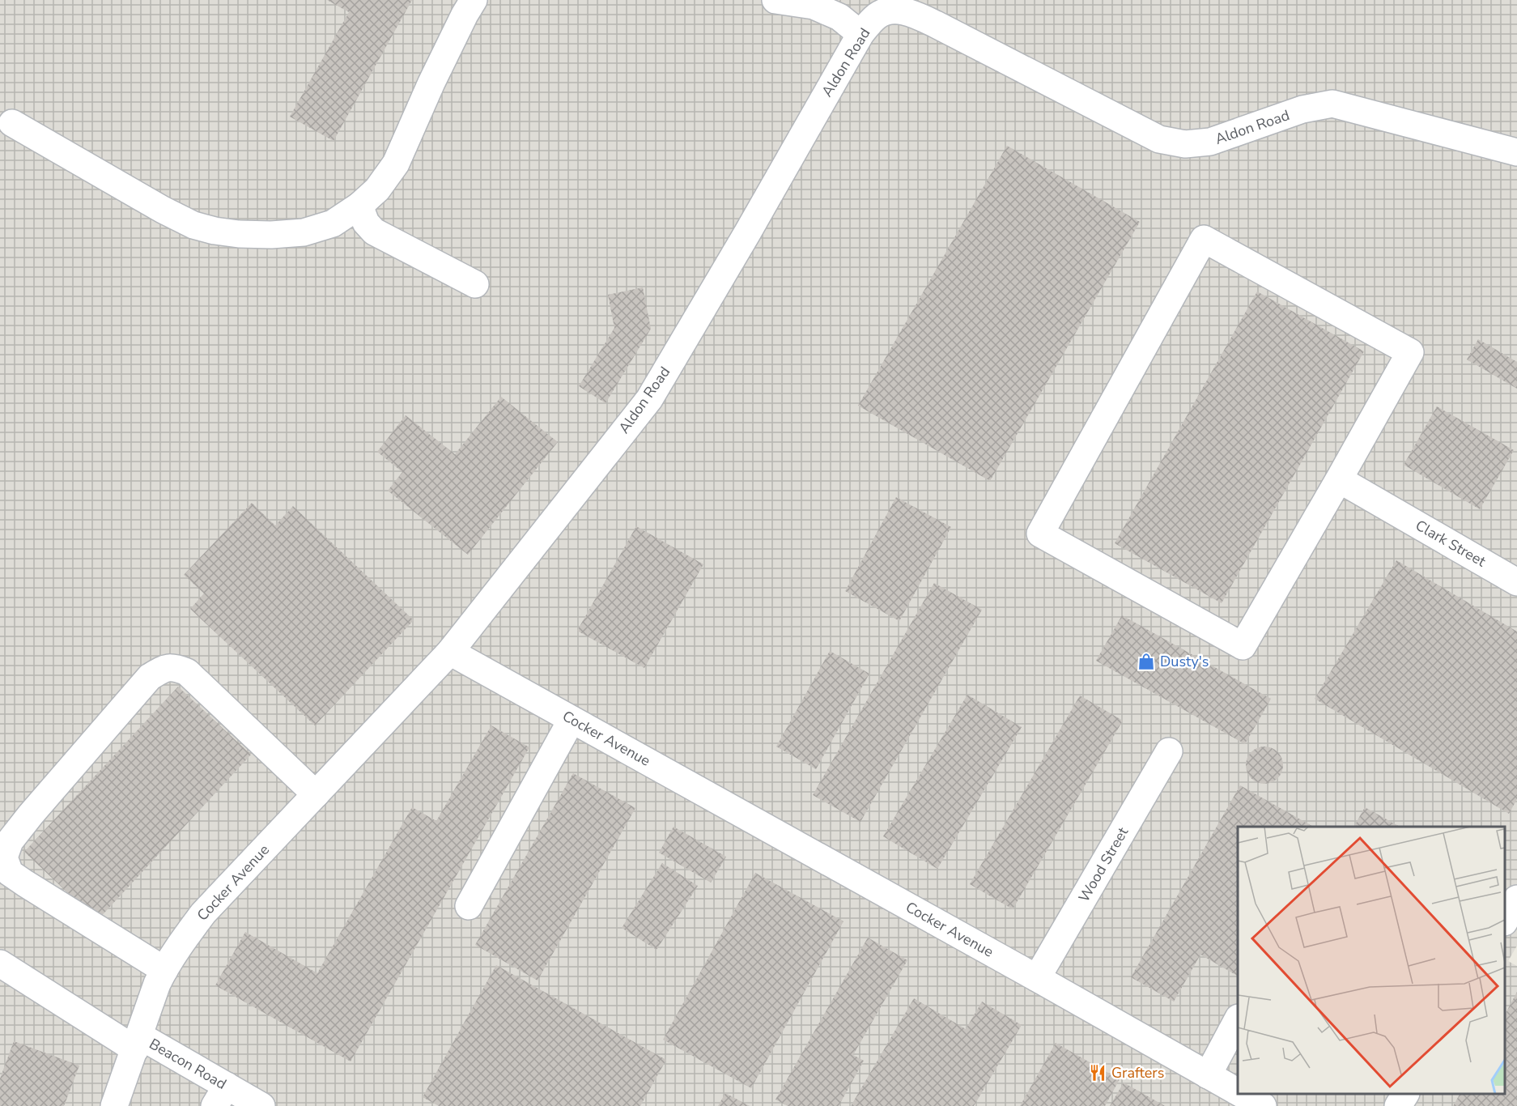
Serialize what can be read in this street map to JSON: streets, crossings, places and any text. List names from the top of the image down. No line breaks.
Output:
{"streets":{"street":["Aldon Road","Clark Street","Cocker Avenue","Wood Street","Beacon Road"]},"crossings":[["Aldon Road","Cocker Avenue"],["Cocker Avenue","Wood Street"],["Cocker Avenue","Beacon Road"]],"places":{"shop":["Dusty's"],"restaurant":["Grafters"]}}
